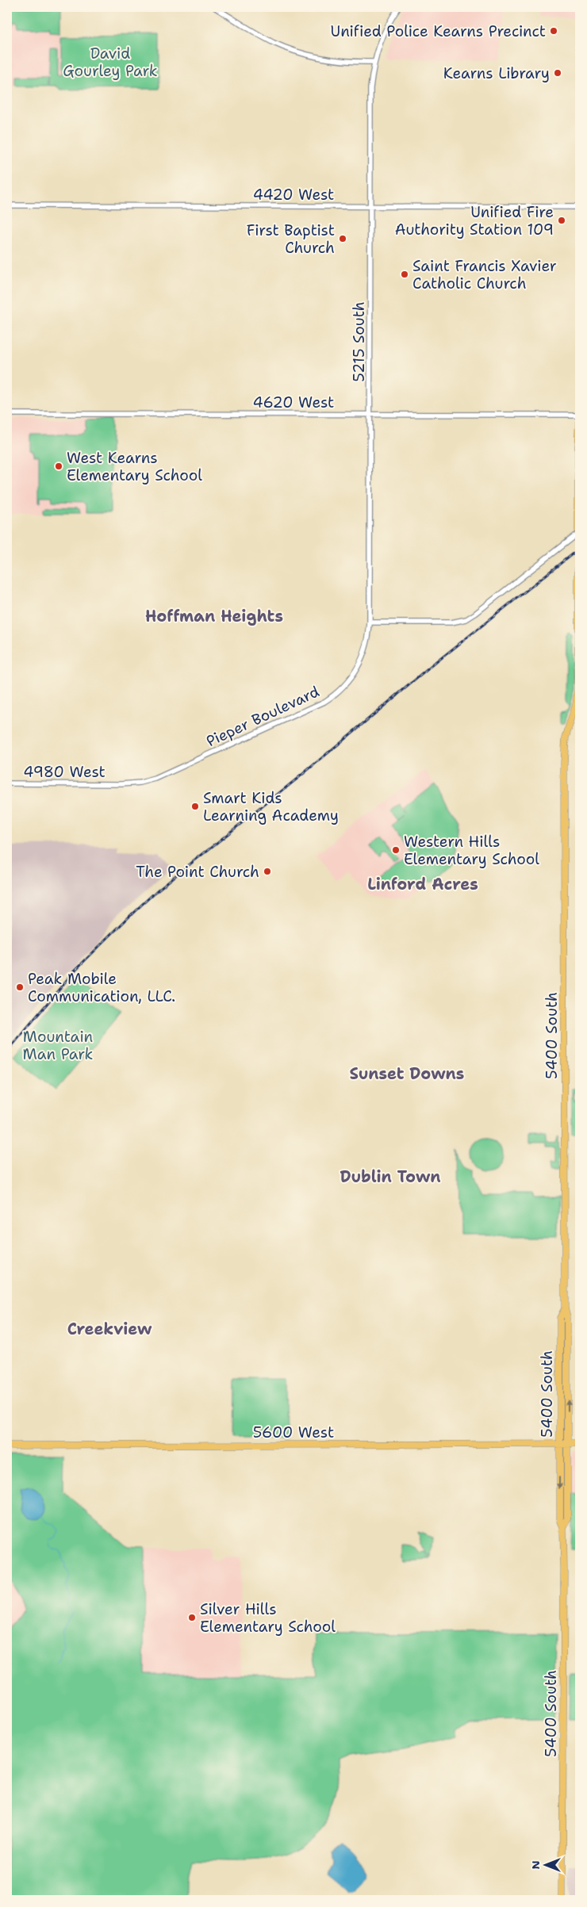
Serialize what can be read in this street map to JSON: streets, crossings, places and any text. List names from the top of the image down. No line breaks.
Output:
{"streets":{"main road":["5400 South","5600 West"],"street":["4420 West","5215 South","4620 West","Pieper Boulevard","4980 West"]},"crossings":[["4420 West","5215 South"],["5215 South","4620 West"],["5215 South","Pieper Boulevard"],["Pieper Boulevard","4980 West"],["5400 South","5600 West"]],"districts":["Hoffman Heights","Linford Acres","Sunset Downs","Dublin Town","Creekview"],"parks":["David Gourley Park","Mountain Man Park"],"places":["Unified Police Kearns Precinct","Kearns Library","Unified Fire Authority Station 109","First Baptist Church","Saint Francis Xavier Catholic Church","West Kearns Elementary School","Smart Kids Learning Academy","Western Hills Elementary School","The Point Church","Peak Mobile Communication, LLC.","Silver Hills Elementary School"],"north":"left"}
